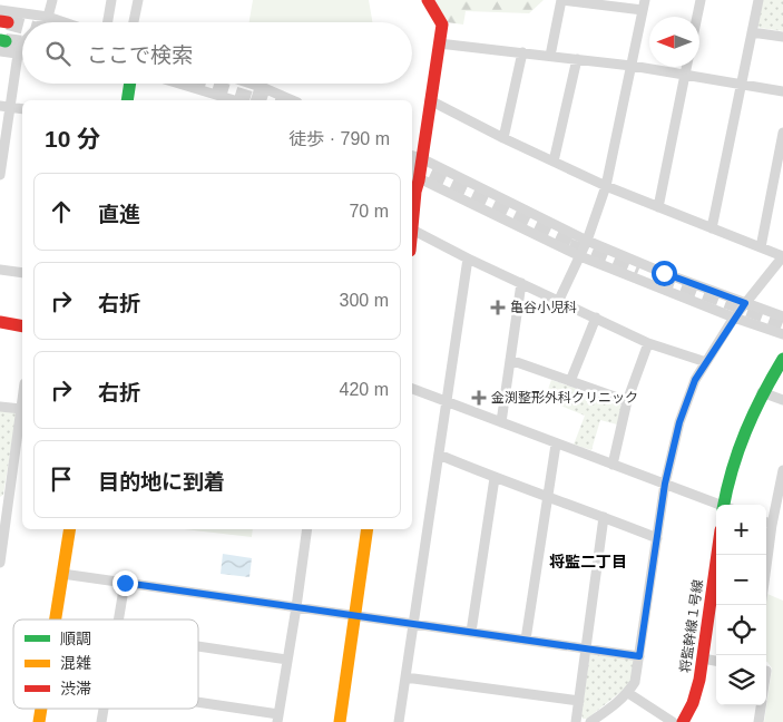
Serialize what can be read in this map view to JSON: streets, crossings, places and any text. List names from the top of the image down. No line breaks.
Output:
{"streets":{"street":["将監幹線１号線"]},"districts":["将監二丁目"],"places":{"health":["亀谷小児科","金渕整形外科クリニック"]},"legend":["順調","混雑","渋滞"],"north":"left","page":{"search":"ここで検索","heading":["10 分","徒歩 · 790 m"],"list":[["直進","70 m"],["右折","300 m"],["右折","420 m"],"目的地に到着"],"map_buttons":["+","−"]}}
